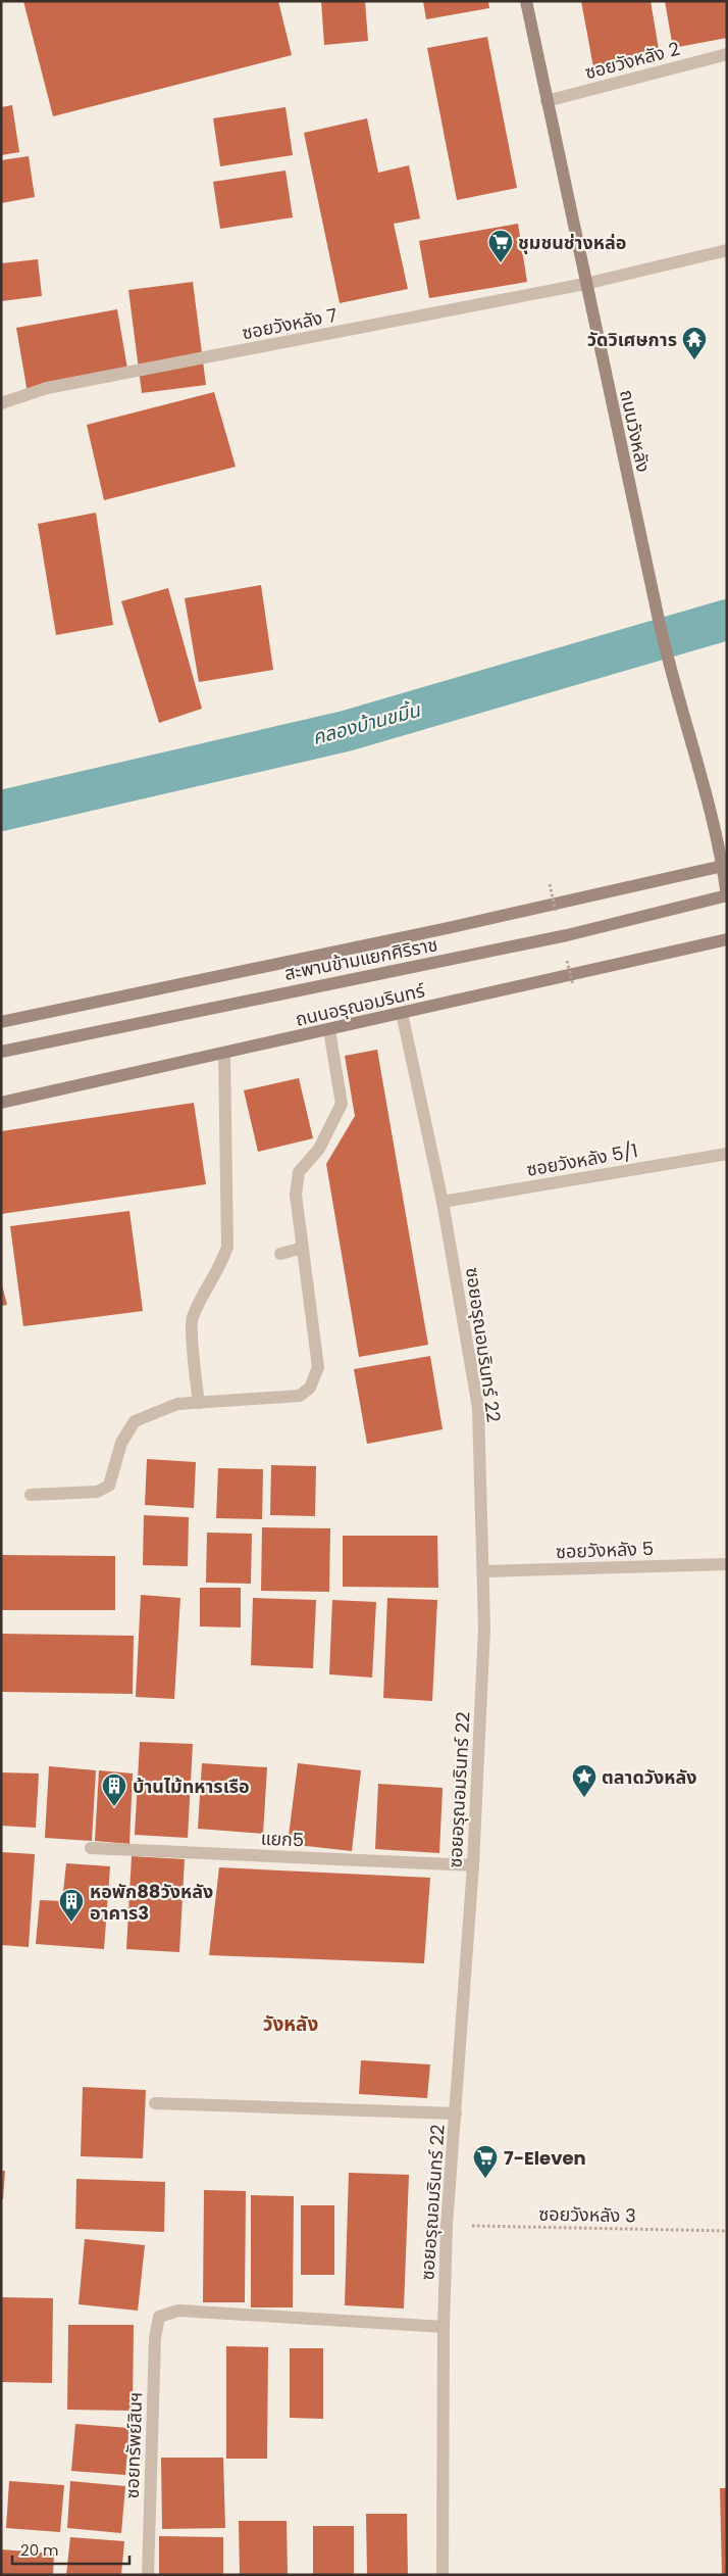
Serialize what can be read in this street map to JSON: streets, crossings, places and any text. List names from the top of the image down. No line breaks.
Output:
{"streets":{"main road":["ถนนวังหลัง","สะพานข้ามแยกศิริราช","ถนนอรุณอมรินทร์"],"street":["ซอยวังหลัง 2","ซอยวังหลัง 7","ซอยวังหลัง 5/1","ซอยอรุณอมรินทร์ 22","ซอยวังหลัง 5","แยก5","ซอยทรัพย์สินฯ"],"path":["ซอยวังหลัง 3"]},"crossings":[["ซอยวังหลัง 2","ถนนวังหลัง"],["ซอยวังหลัง 7","ถนนวังหลัง"],["ถนนวังหลัง","สะพานข้ามแยกศิริราช"],["ถนนอรุณอมรินทร์","ซอยอรุณอมรินทร์ 22"],["ซอยวังหลัง 5/1","ซอยอรุณอมรินทร์ 22"],["ซอยอรุณอมรินทร์ 22","ซอยวังหลัง 5"],["ซอยอรุณอมรินทร์ 22","แยก5"],["ซอยอรุณอมรินทร์ 22","ซอยวังหลัง 3"],["ซอยอรุณอมรินทร์ 22","ซอยทรัพย์สินฯ"]],"districts":["วังหลัง"],"water":["คลองบ้านขมิ้น"],"places":{"supermarket":["ชุมชนช่างหล่อ","7-Eleven"],"temple":["วัดวิเศษการ"],"place":["ตลาดวังหลัง"],"building":["บ้านไม้ทหารเรือ","หอพัก88วังหลัง อาคาร3"]},"scale_bar":"20 m"}
